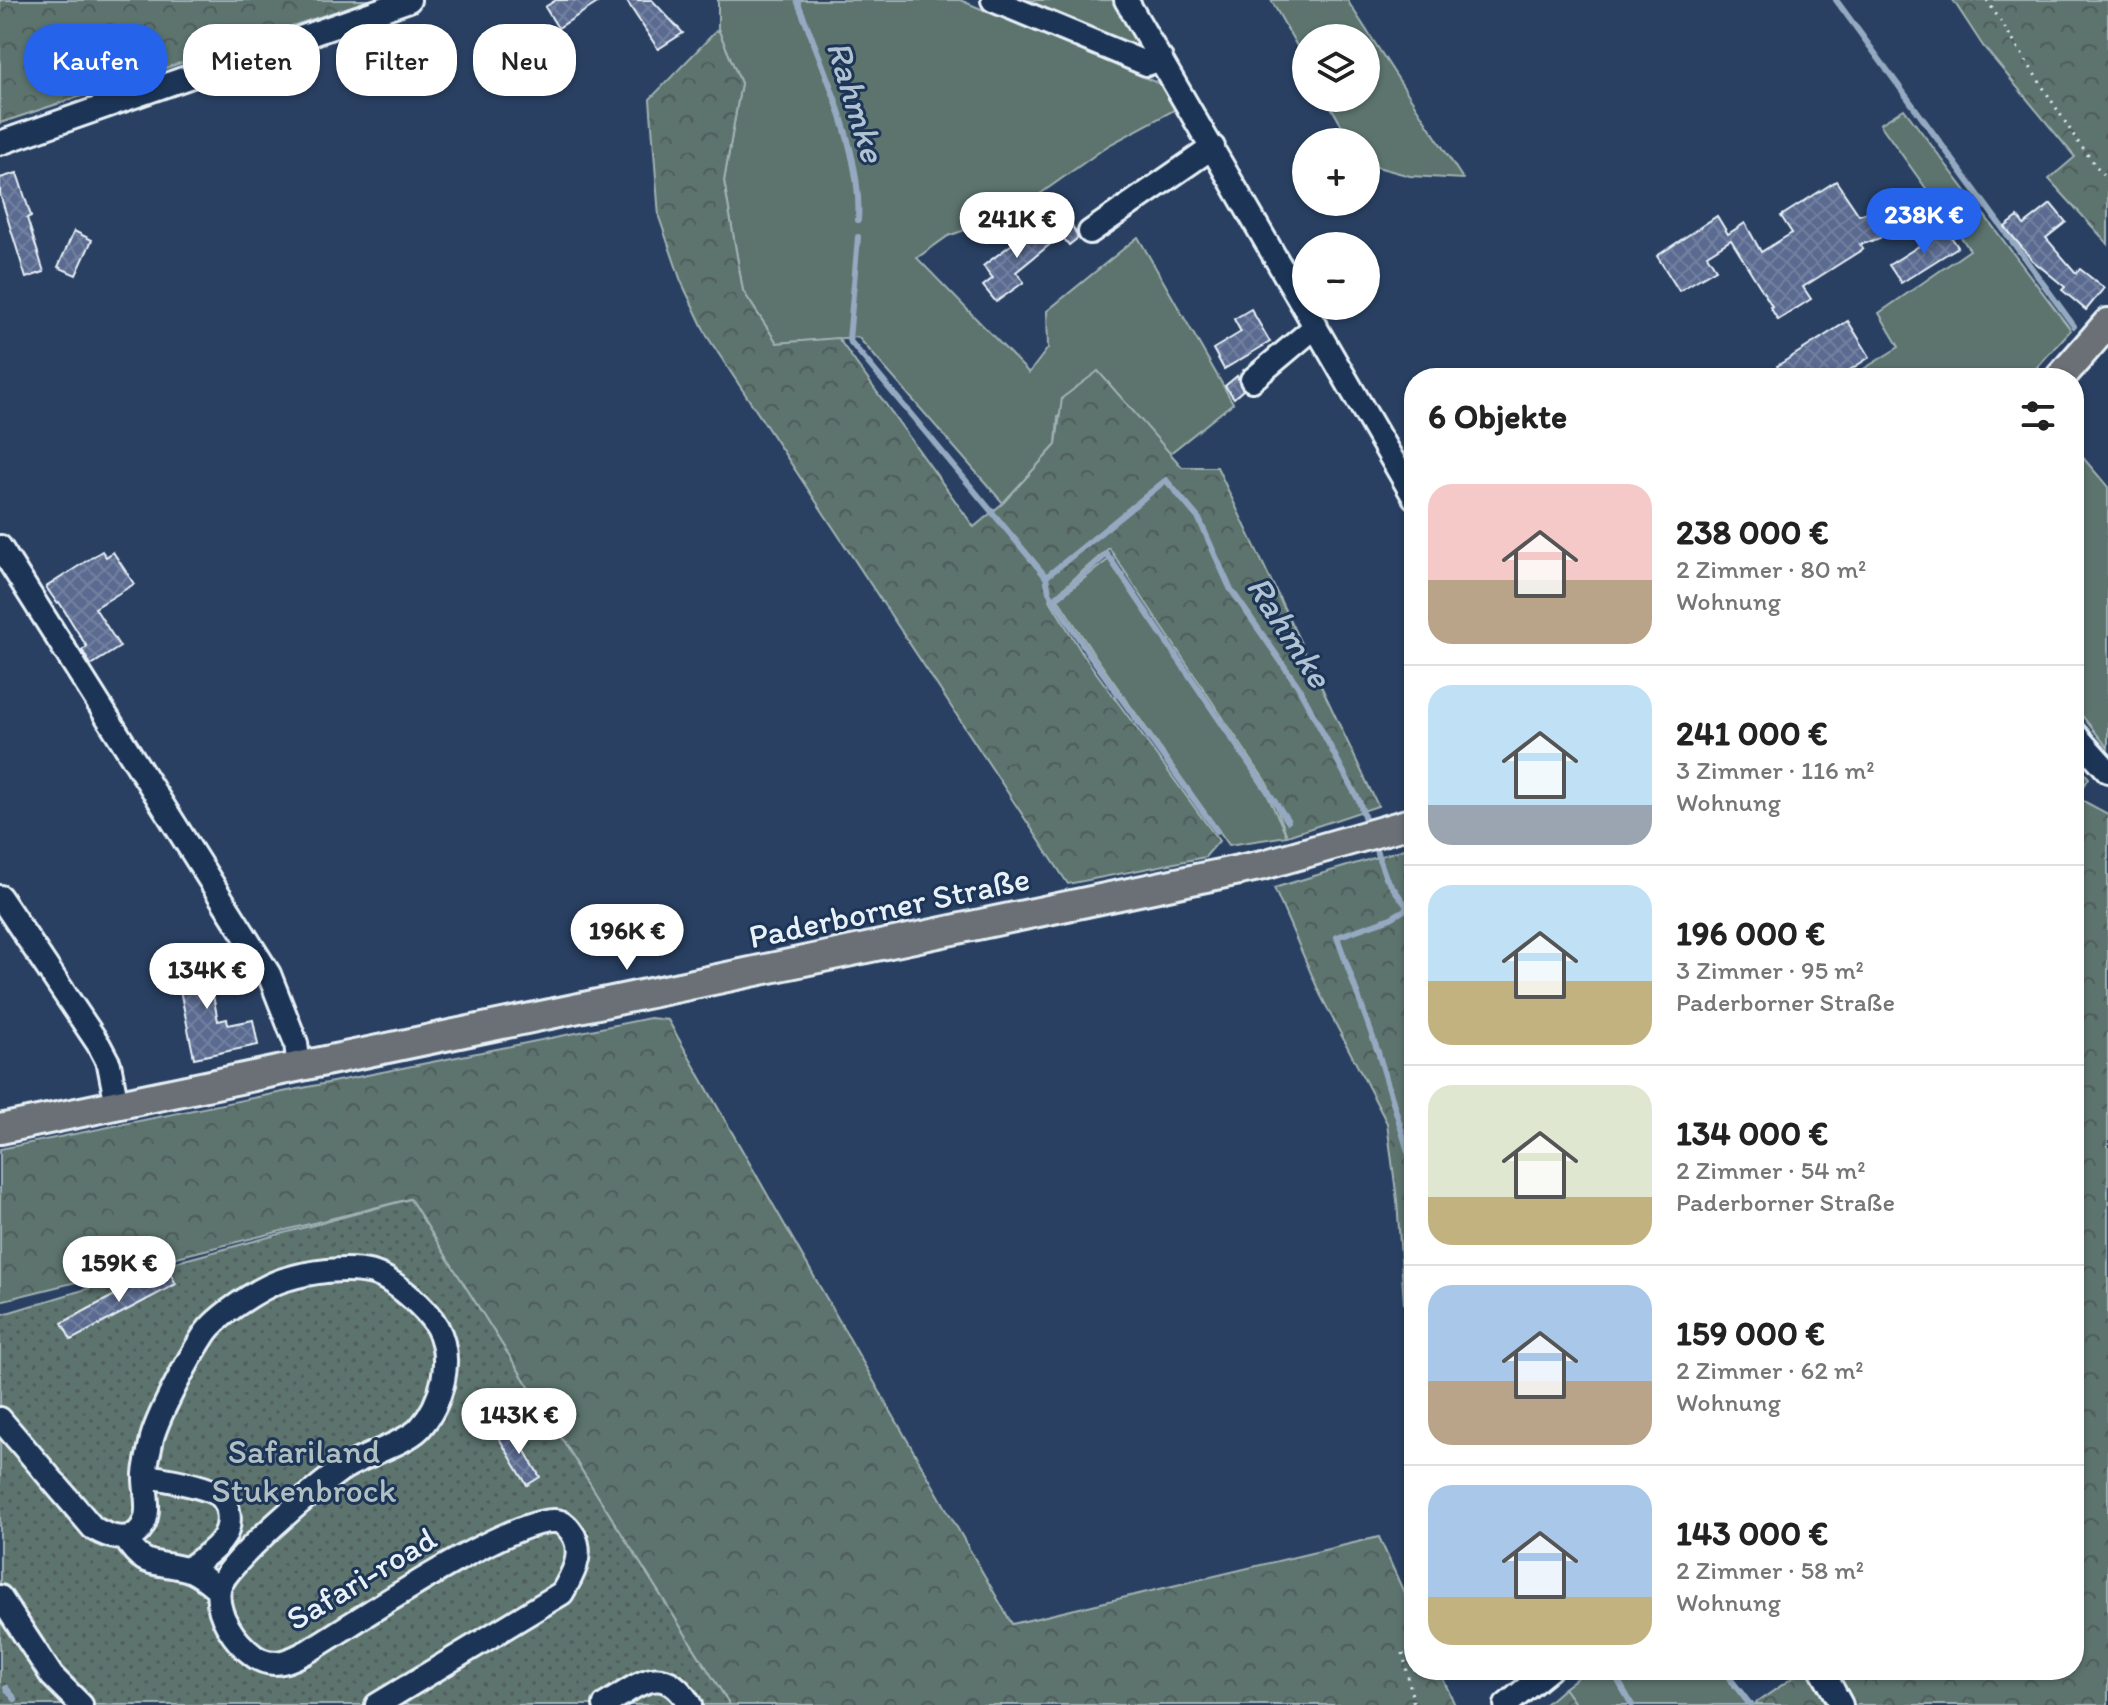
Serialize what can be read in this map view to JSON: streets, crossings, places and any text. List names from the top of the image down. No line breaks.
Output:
{"streets":{"main road":["Paderborner Straße"],"street":["Safari-road"]},"water":["Rahmke"],"parks":["Safariland Stukenbrock"],"page":{"map_buttons":["+","−"],"chip":["Kaufen","Mieten","Filter","Neu"],"price":["238K €","241K €","196K €","134K €","159K €","143K €"],"heading":"6 Objekte","list":[{"name":"238 000 €","note":"2 Zimmer · 80 m² · Wohnung"},{"name":"241 000 €","note":"3 Zimmer · 116 m² · Wohnung"},{"name":"196 000 €","note":"3 Zimmer · 95 m² · Paderborner Straße"},{"name":"134 000 €","note":"2 Zimmer · 54 m² · Paderborner Straße"},{"name":"159 000 €","note":"2 Zimmer · 62 m² · Wohnung"},{"name":"143 000 €","note":"2 Zimmer · 58 m² · Wohnung"}]}}
